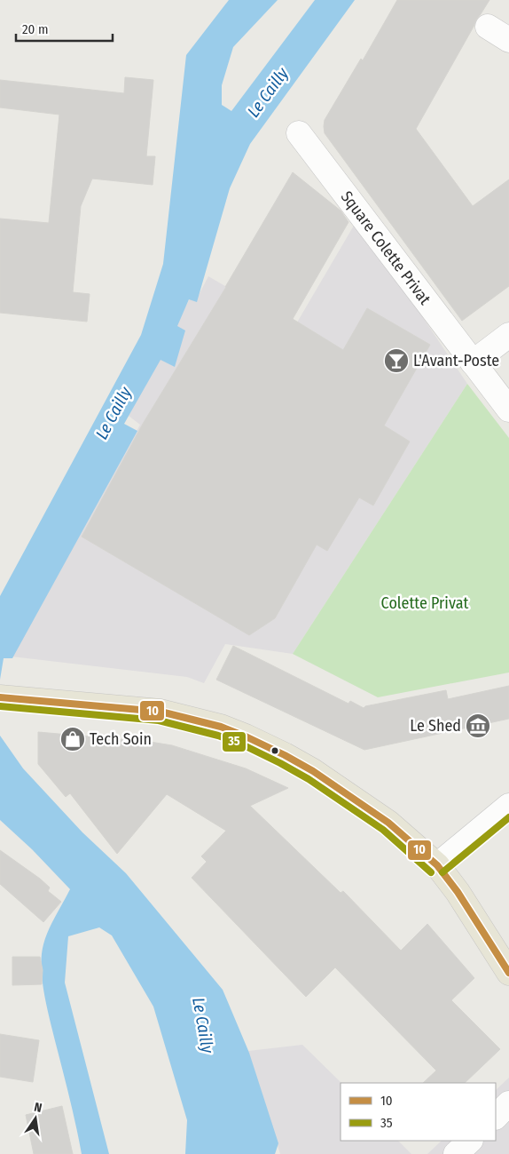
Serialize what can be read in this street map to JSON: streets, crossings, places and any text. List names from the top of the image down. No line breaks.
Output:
{"streets":{"street":["Square Colette Privat"]},"water":["Le Cailly"],"parks":["Colette Privat"],"places":{"bar":["L'Avant-Poste"],"museum":["Le Shed"],"shop":["Tech Soin"]},"lines":["transit line 10","transit line 35"],"legend":["10","35"],"scale_bar":"20 m","north":"top"}
